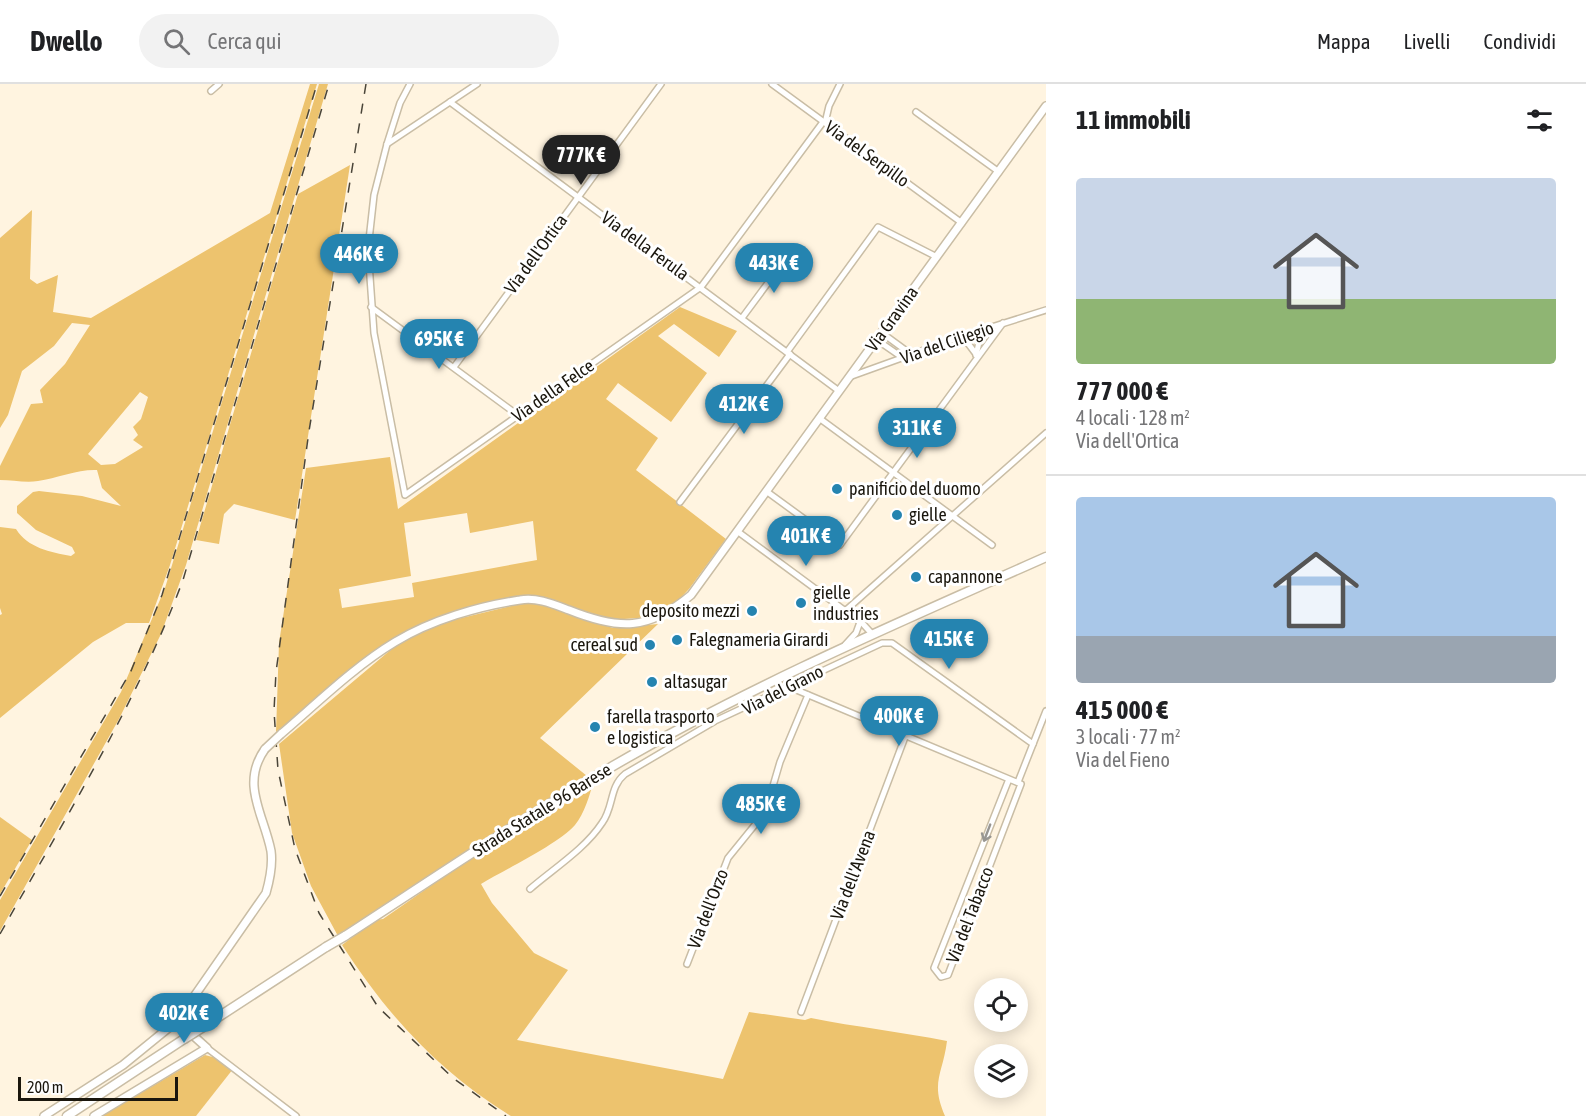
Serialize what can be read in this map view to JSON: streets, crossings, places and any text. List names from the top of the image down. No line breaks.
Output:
{"streets":{"main road":["Via Gravina","Strada Statale 96 Barese"],"street":["Via del Serpillo","Via della Ferula","Via dell'Ortica","Via del Ciliegio","Via della Felce","Via del Grano","Via dell'Avena","Via dell'Orzo","Via del Tabacco"]},"crossings":[["Via del Serpillo","Via Gravina"],["Via del Serpillo","Via della Felce"],["Via della Ferula","Via dell'Ortica"],["Via della Ferula","Via Gravina"],["Via della Ferula","Via della Felce"],["Via Gravina","Via del Ciliegio"],["Via del Grano","Via del Tabacco"]],"places":["panificio del duomo","gielle","capannone","gielle industries","deposito mezzi","Falegnameria Girardi","cereal sud","altasugar","farella trasporto e logistica"],"scale_bar":"200 m","page":{"header":"Dwello","search":"Cerca qui","nav":["Mappa","Livelli","Condividi"],"heading":"11 immobili","price":["777K €","446K €","443K €","695K €","412K €","311K €","401K €","415K €","400K €","485K €","402K €"],"list":[{"name":"777 000 €","note":"4 locali · 128 m² · Via dell'Ortica"},{"name":"415 000 €","note":"3 locali · 77 m² · Via del Fieno"}],"scale":"200 m"}}
